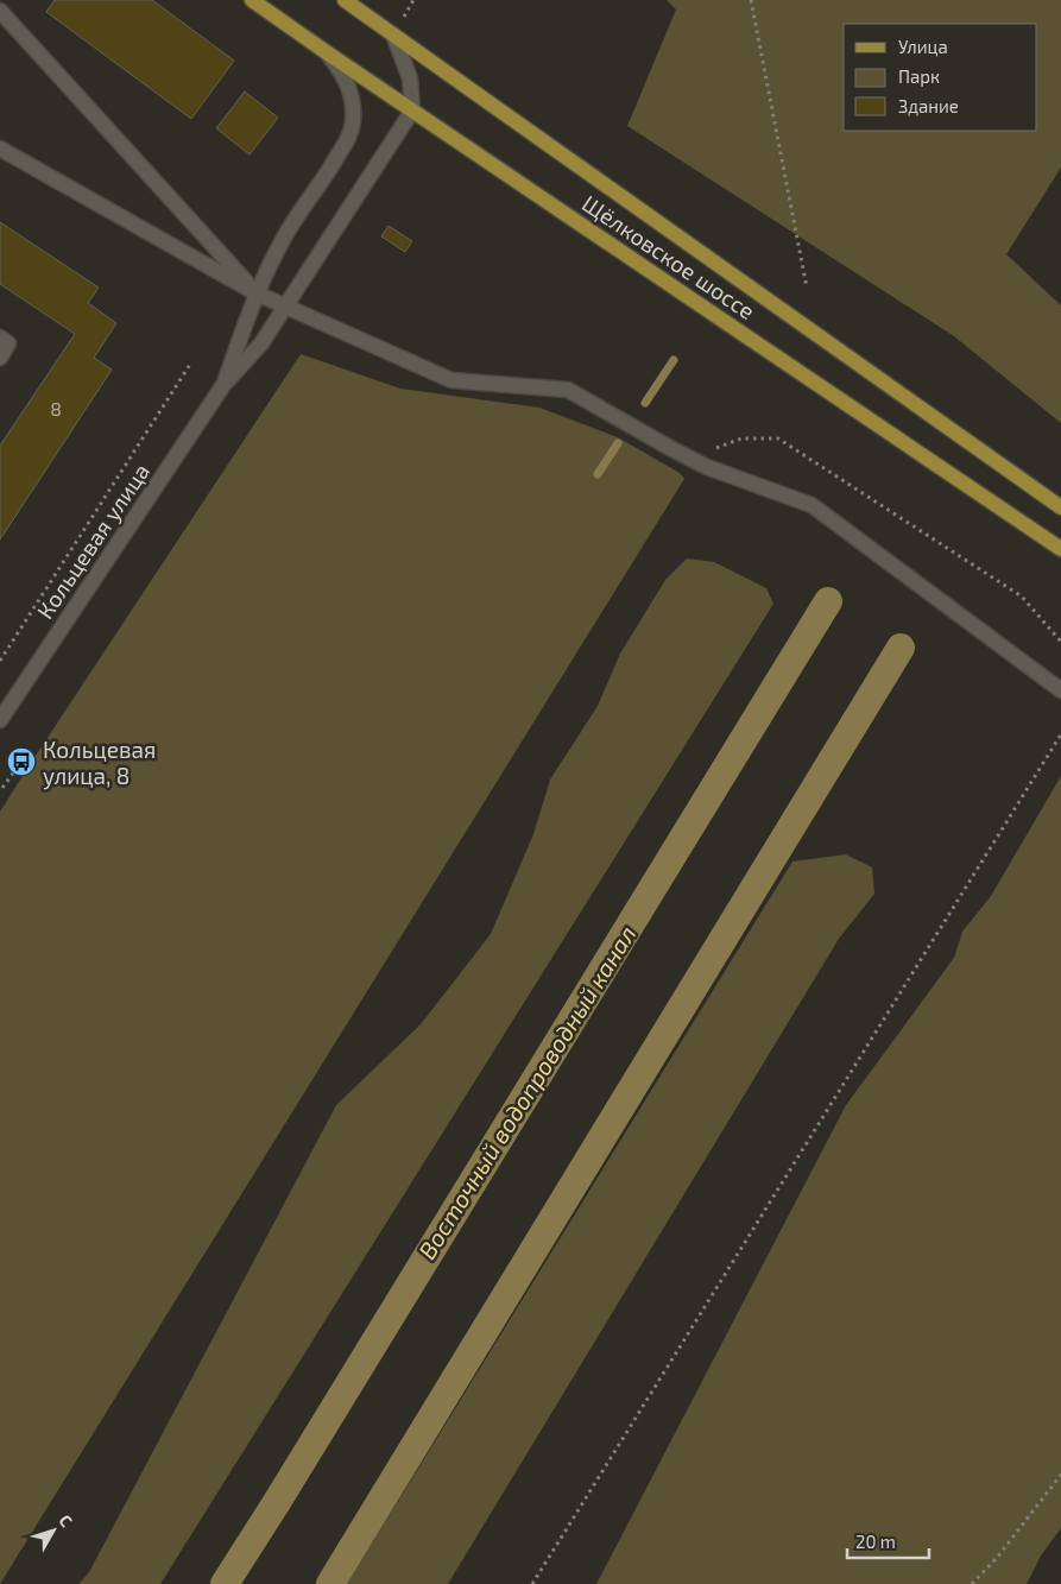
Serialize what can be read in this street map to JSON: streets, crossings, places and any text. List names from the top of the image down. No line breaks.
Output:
{"streets":{"main road":["Щёлковское шоссе"],"street":["Кольцевая улица"]},"crossings":[["Щёлковское шоссе","Кольцевая улица"]],"water":["Восточный водопроводный канал"],"places":{"bus stop":["Кольцевая улица, 8"]},"house_numbers":["8"],"legend":["Улица","Парк","Здание"],"scale_bar":"20 m","north":"top right"}
